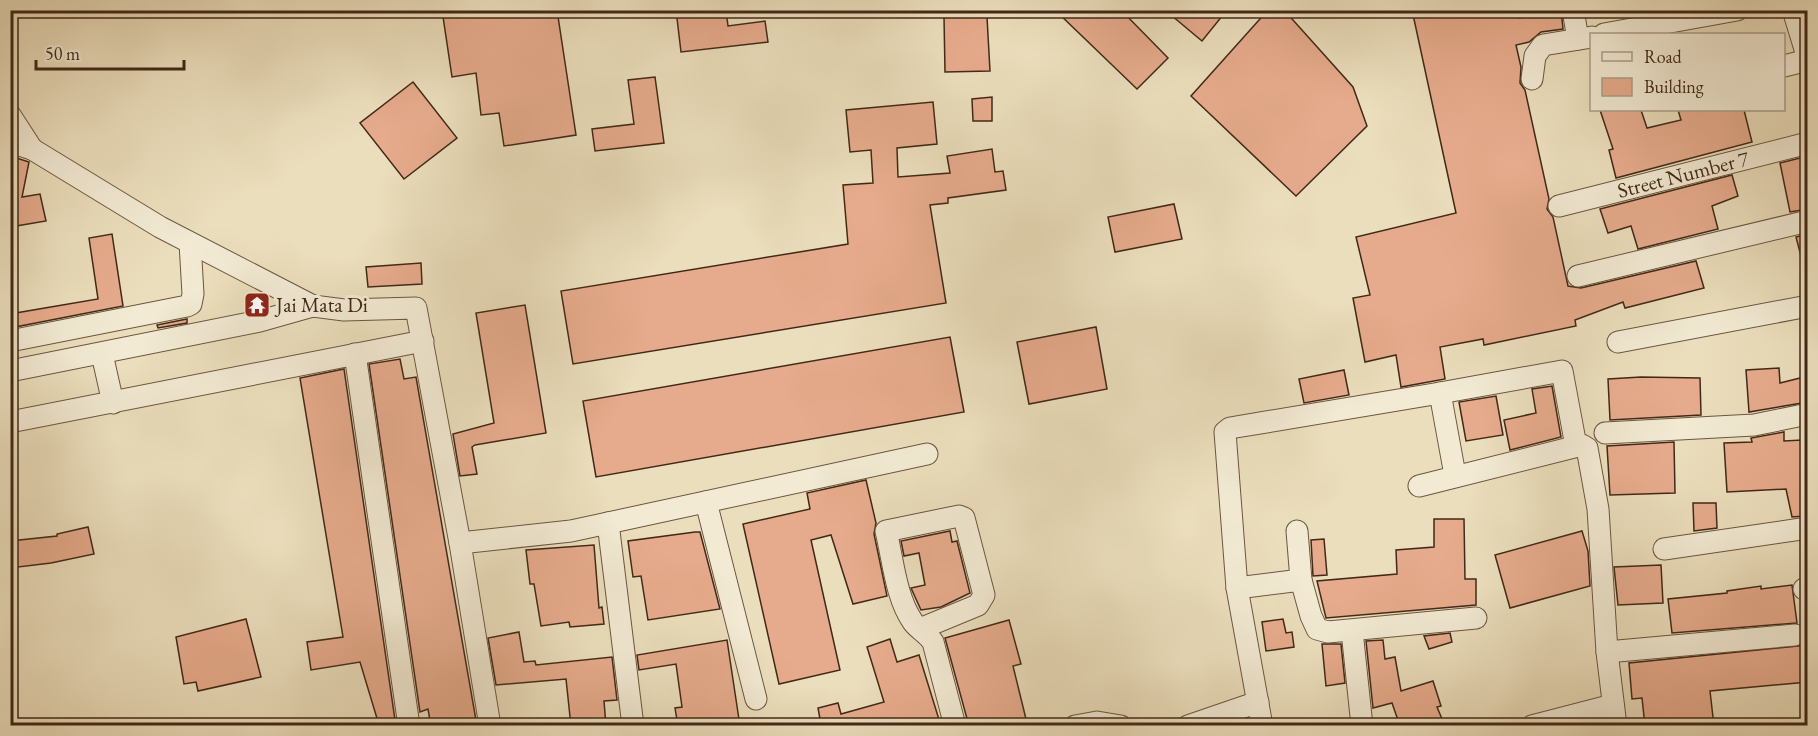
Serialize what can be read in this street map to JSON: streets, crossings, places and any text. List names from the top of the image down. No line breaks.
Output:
{"streets":{"street":["Street Number 7"]},"places":{"temple":["Jai Mata Di"]},"legend":["Road","Building"],"scale_bar":"50 m"}
